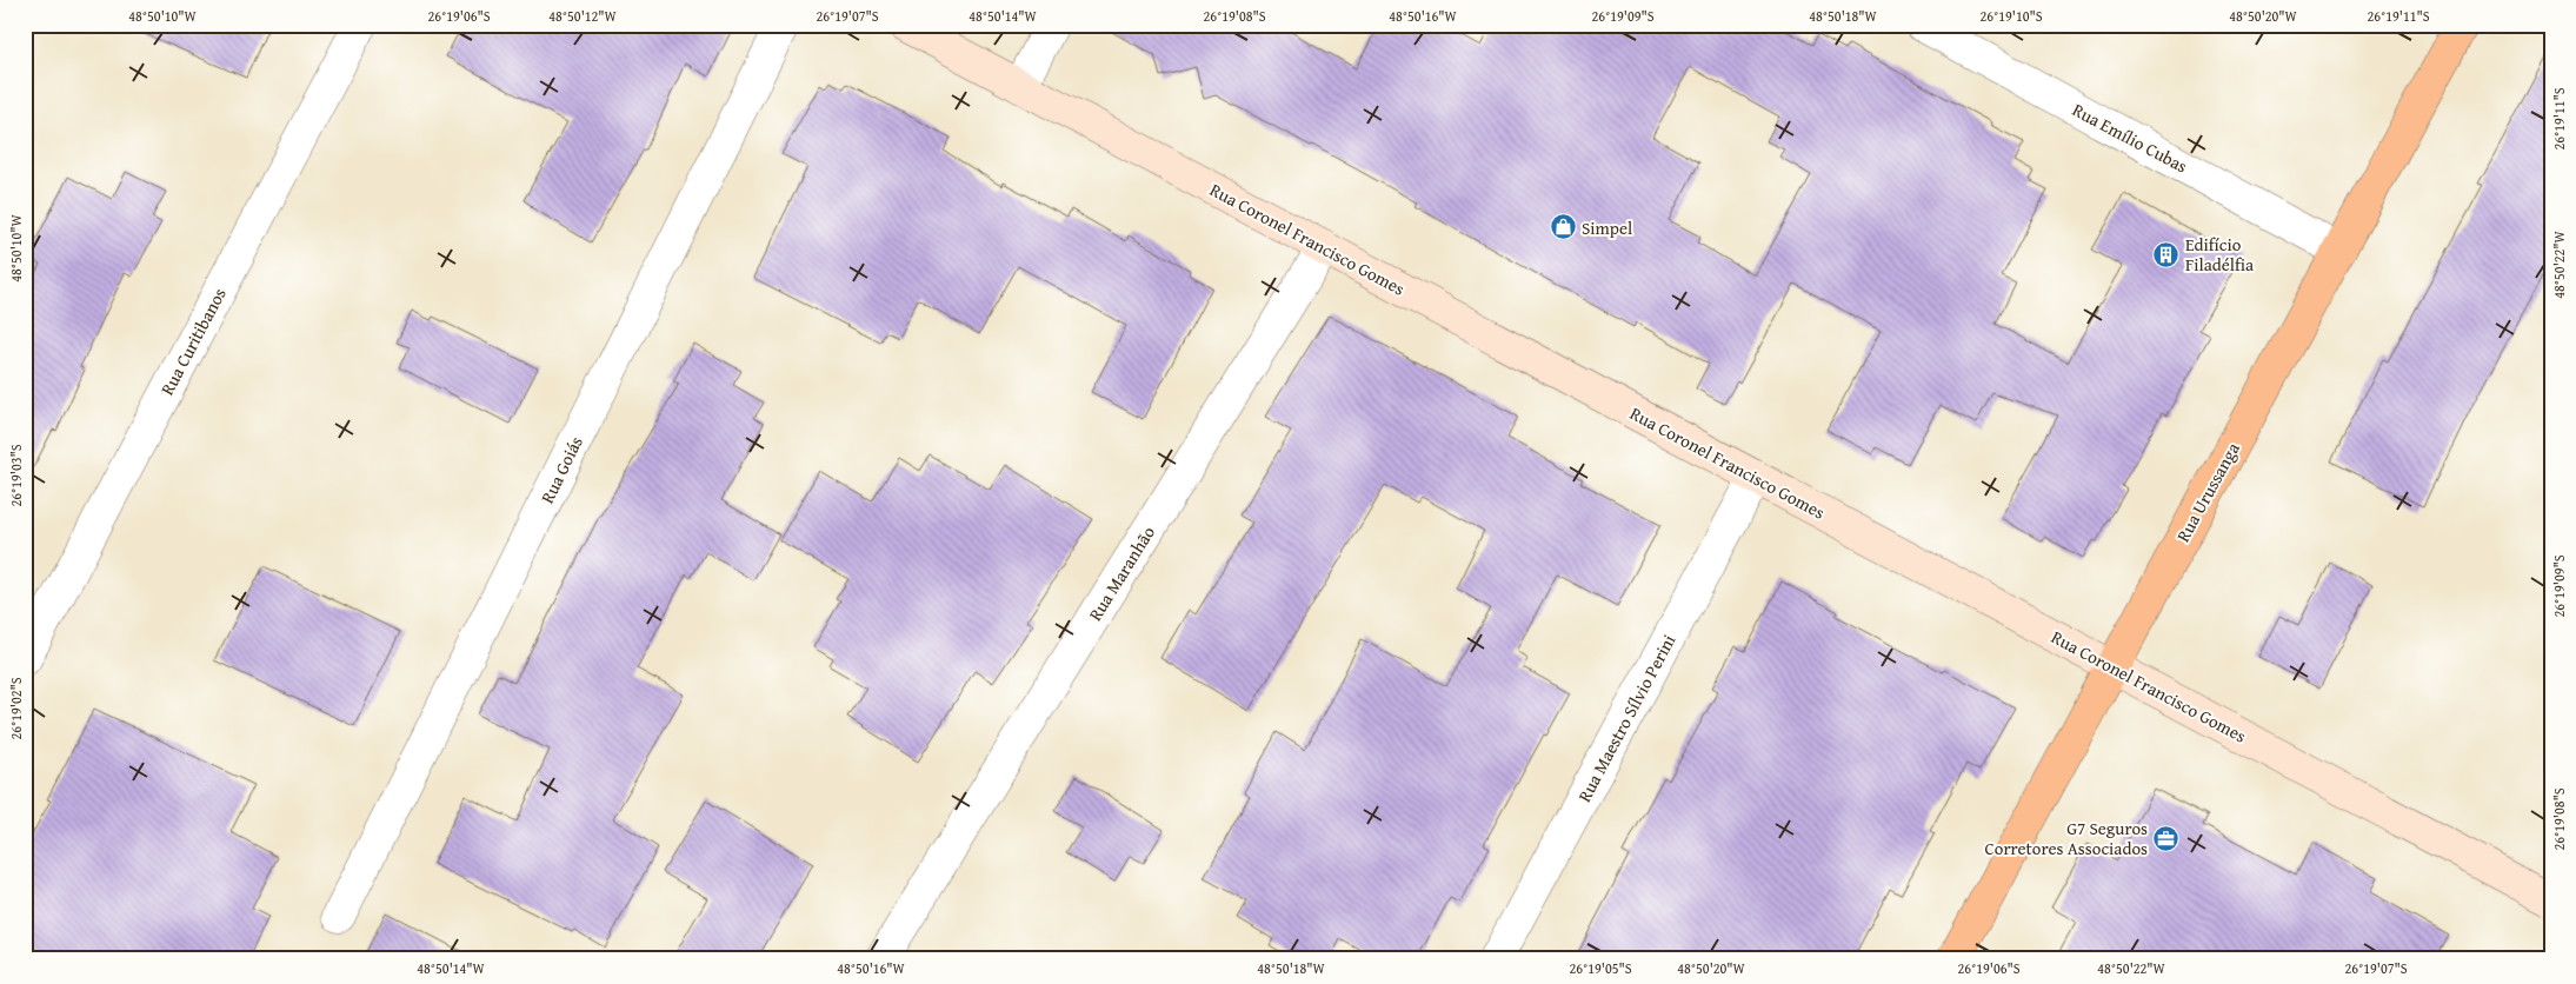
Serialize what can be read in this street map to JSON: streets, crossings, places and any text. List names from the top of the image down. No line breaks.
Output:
{"streets":{"main road":["Rua Coronel Francisco Gomes","Rua Urussanga"],"street":["Rua Emílio Cubas","Rua Curitibanos","Rua Goiás","Rua Maranhão","Rua Maestro Sílvio Perini"]},"crossings":[["Rua Emílio Cubas","Rua Urussanga"],["Rua Coronel Francisco Gomes","Rua Urussanga"],["Rua Coronel Francisco Gomes","Rua Maranhão"],["Rua Coronel Francisco Gomes","Rua Maestro Sílvio Perini"]],"places":{"shop":["Simpel"],"building":["Edifício Filadélfia"],"office":["G7 Seguros Corretores Associados"]},"coordinates":["48°50'10\"W","26°19'06\"S","48°50'12\"W","26°19'07\"S","48°50'14\"W","26°19'08\"S","48°50'16\"W","26°19'09\"S","48°50'18\"W","26°19'10\"S","48°50'20\"W","26°19'11\"S","48°50'22\"W","26°19'03\"S","26°19'02\"S","26°19'05\"S"]}
